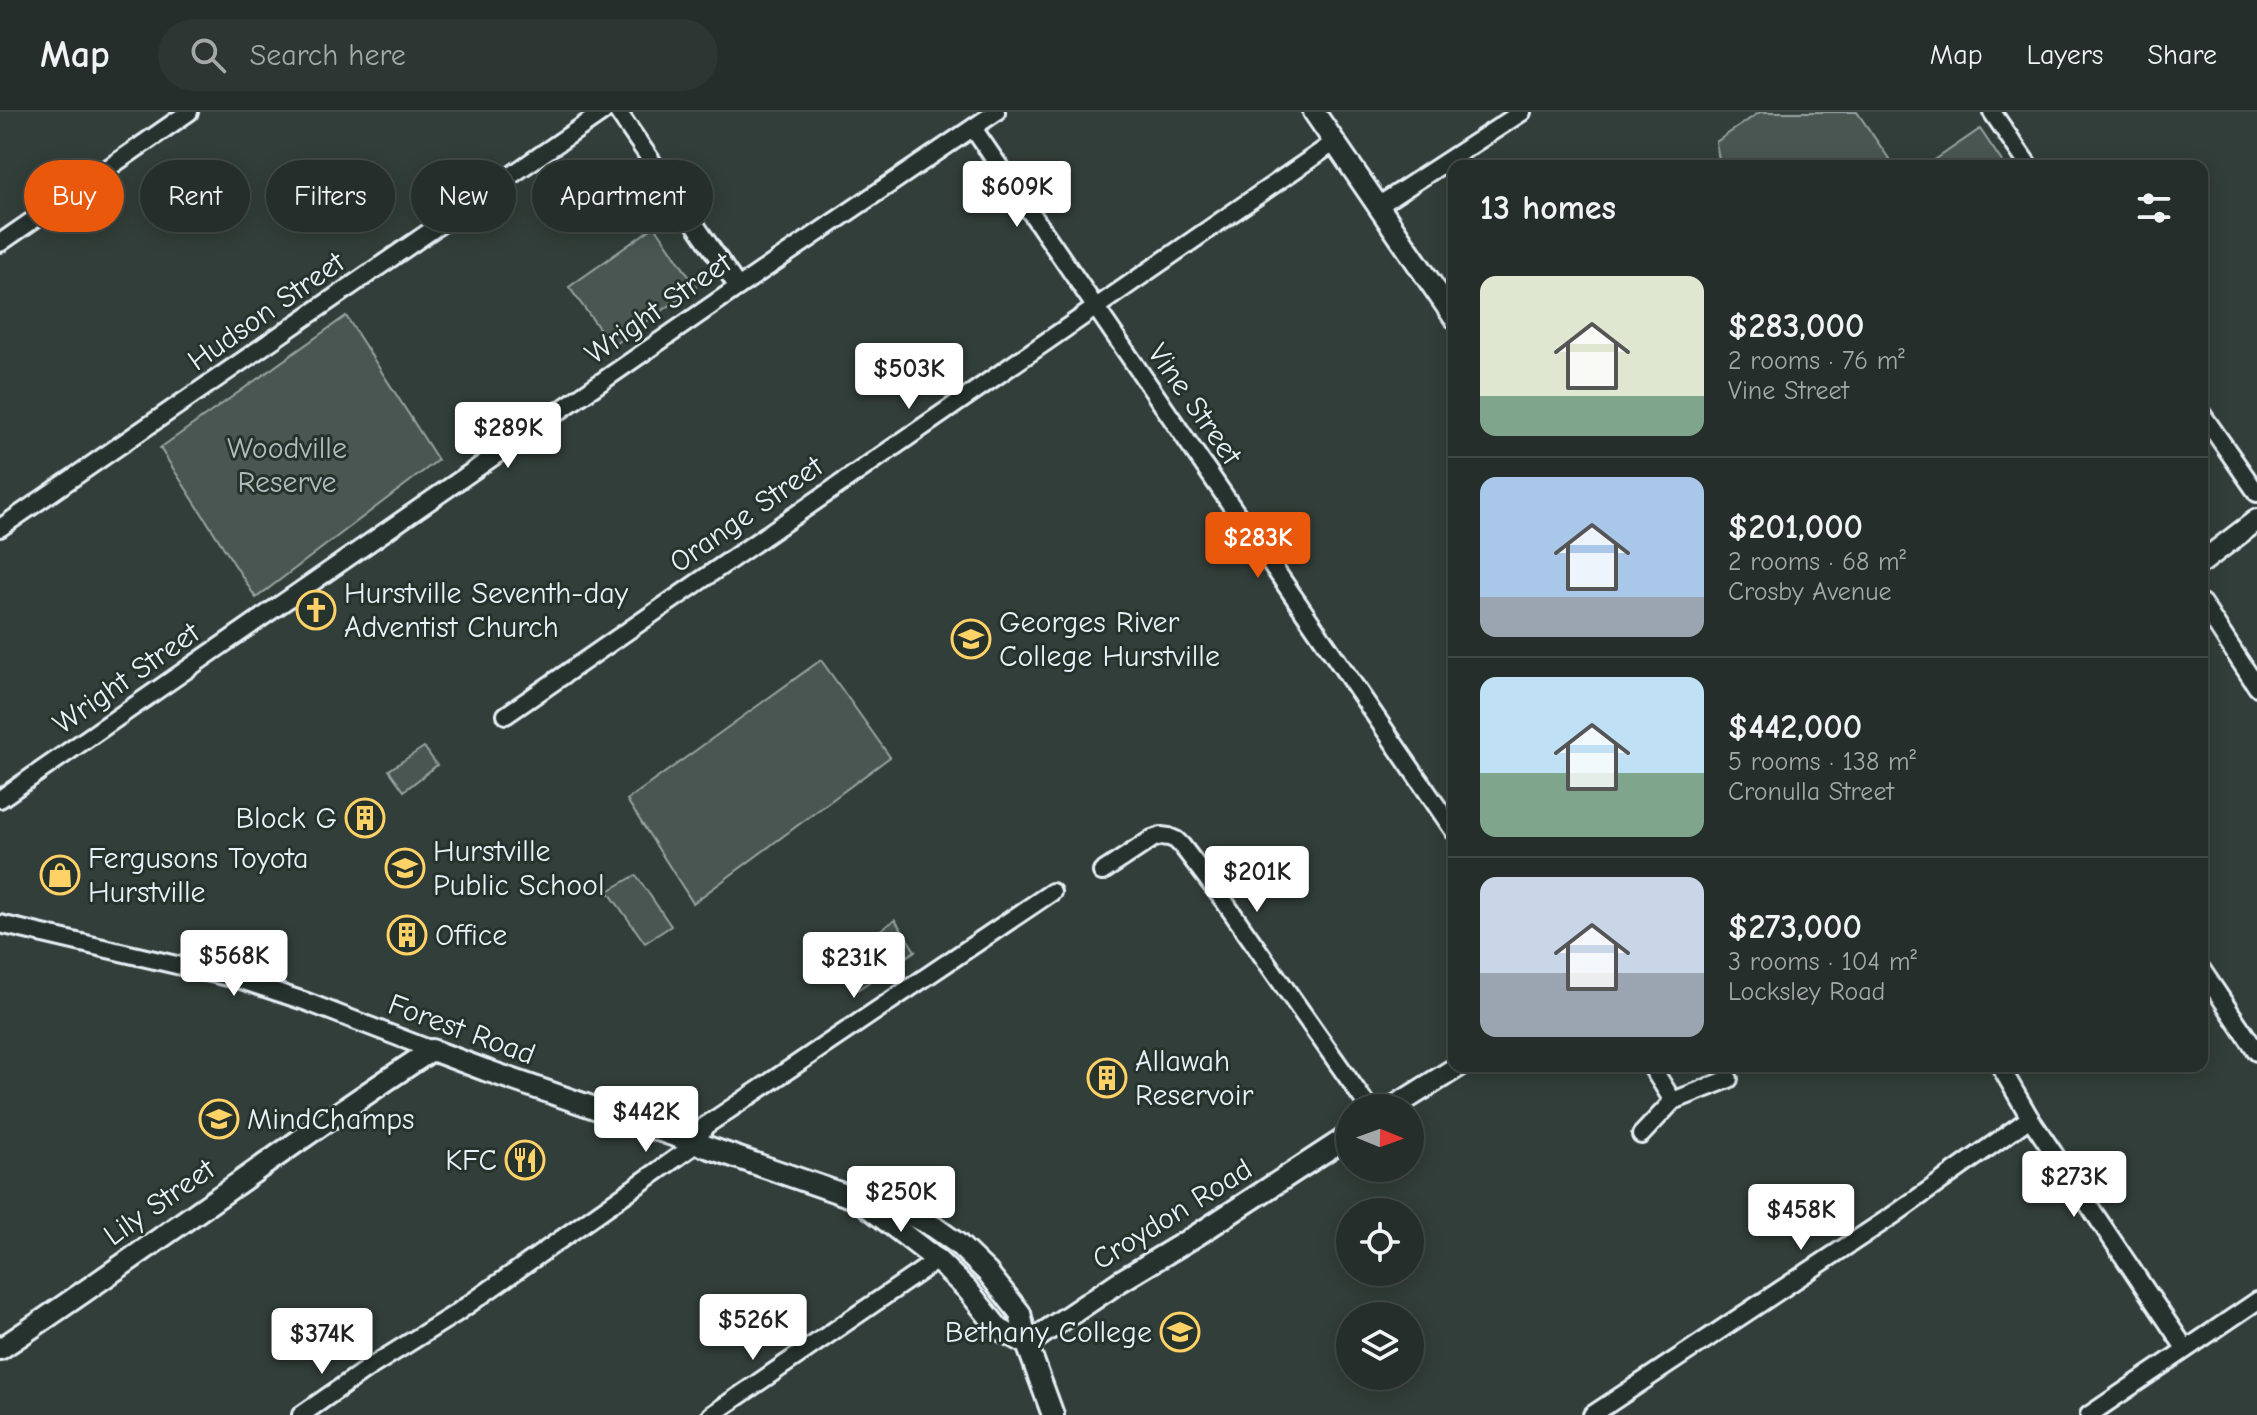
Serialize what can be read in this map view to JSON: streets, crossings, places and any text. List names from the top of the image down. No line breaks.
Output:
{"streets":{"main road":["Forest Road","Lily Street","Croydon Road"],"street":["Wright Street","Hudson Street","Vine Street","Orange Street"]},"crossings":[["Wright Street","Vine Street"],["Vine Street","Orange Street"],["Forest Road","Lily Street"],["Forest Road","Croydon Road"]],"parks":["Woodville Reserve"],"places":{"church":["Hurstville Seventh-day Adventist Church"],"school or university":["Georges River College Hurstville","Hurstville Public School","MindChamps","Bethany College"],"building":["Block G","Office","Allawah Reservoir"],"shop":["Fergusons Toyota Hurstville"],"restaurant":["KFC"]},"north":"right","page":{"header":"Map","search":"Search here","nav":["Map","Layers","Share"],"chip":["Buy","Rent","Filters","New","Apartment"],"heading":"13 homes","price":["$609K","$503K","$289K","$283K","$201K","$568K","$231K","$442K","$273K","$250K","$458K","$526K","$374K"],"list":[{"name":"$283,000","note":"2 rooms · 76 m² · Vine Street"},{"name":"$201,000","note":"2 rooms · 68 m² · Crosby Avenue"},{"name":"$442,000","note":"5 rooms · 138 m² · Cronulla Street"},{"name":"$273,000","note":"3 rooms · 104 m² · Locksley Road"}]}}
